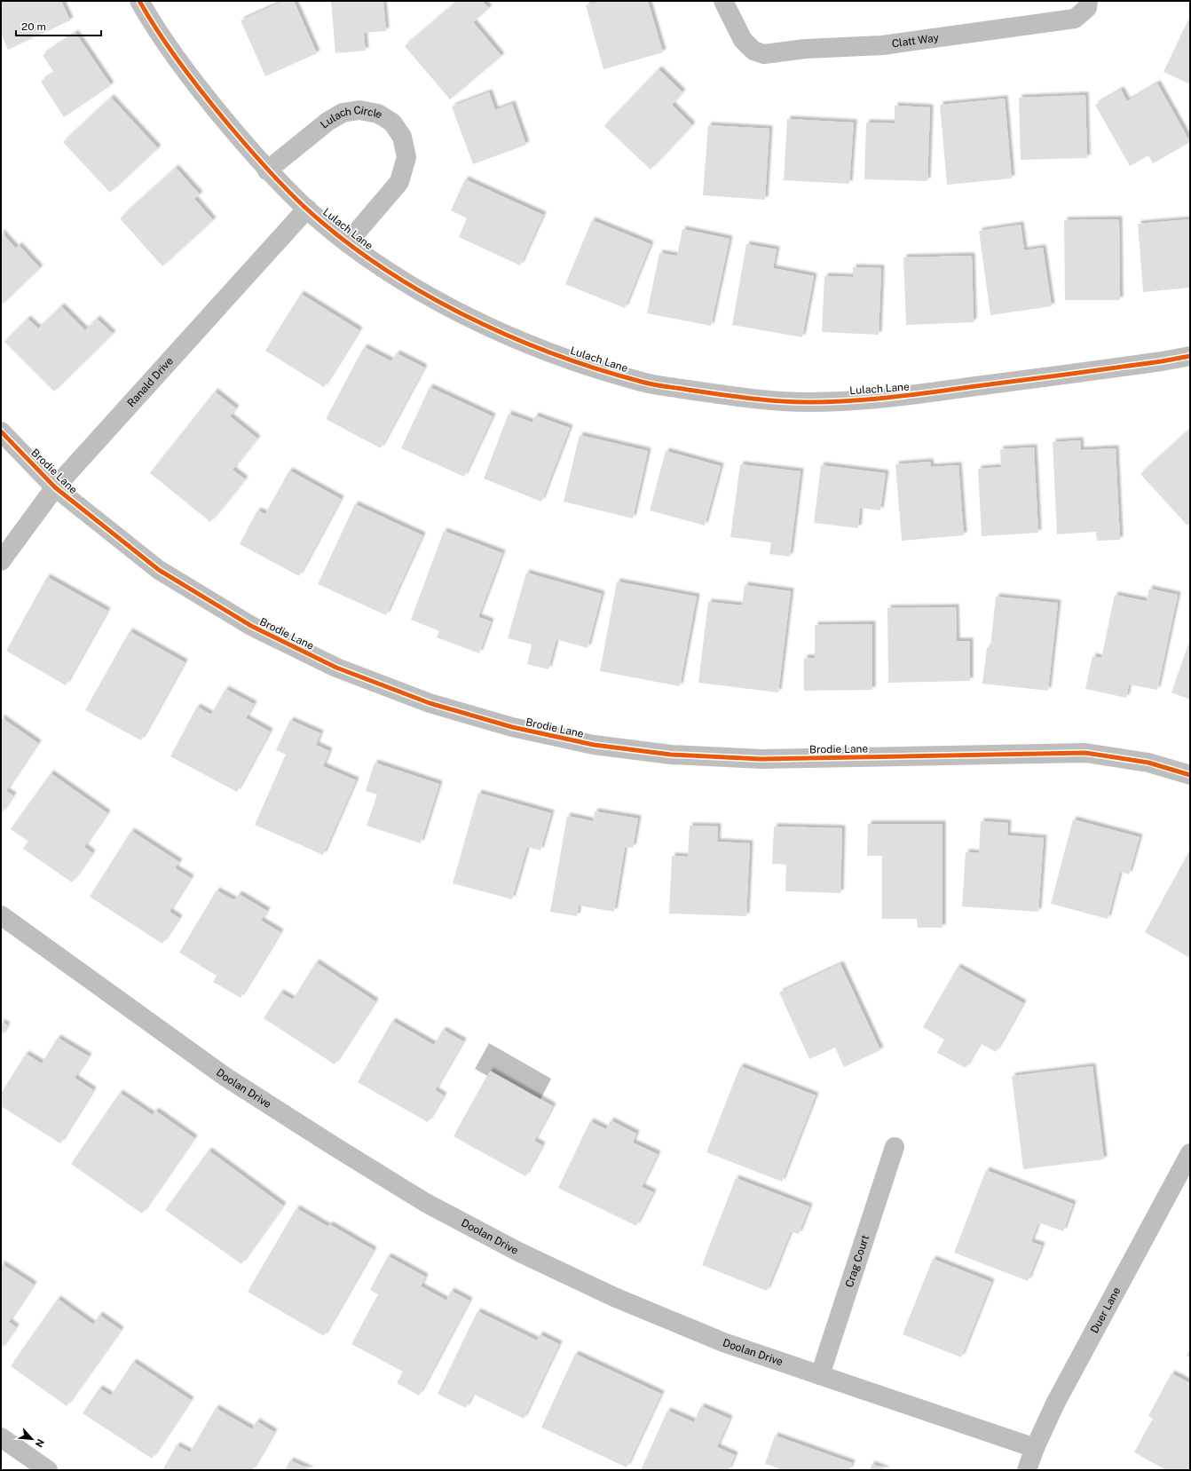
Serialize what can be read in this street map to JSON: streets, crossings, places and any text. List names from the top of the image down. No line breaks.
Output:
{"streets":{"street":["Clatt Way","Lulach Circle","Lulach Lane","Ranald Drive","Brodie Lane","Doolan Drive","Crag Court","Duer Lane"]},"crossings":[["Lulach Circle","Lulach Lane"],["Lulach Lane","Ranald Drive"],["Ranald Drive","Brodie Lane"],["Doolan Drive","Crag Court"],["Doolan Drive","Duer Lane"]],"scale_bar":"20 m","north":"bottom right"}
